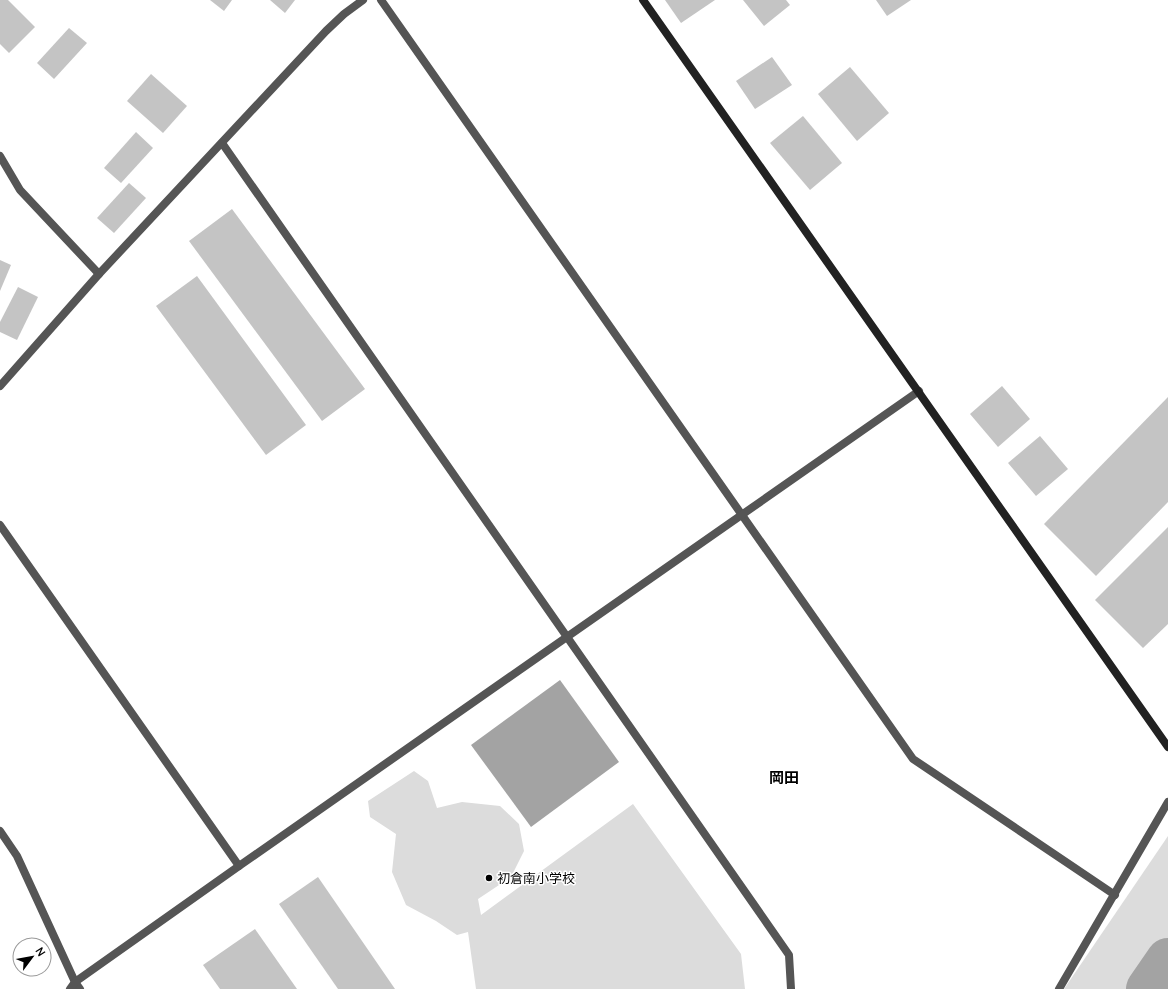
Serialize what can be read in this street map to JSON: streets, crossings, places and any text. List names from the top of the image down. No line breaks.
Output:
{"districts":["岡田"],"places":["初倉南小学校"],"north":"top right"}
